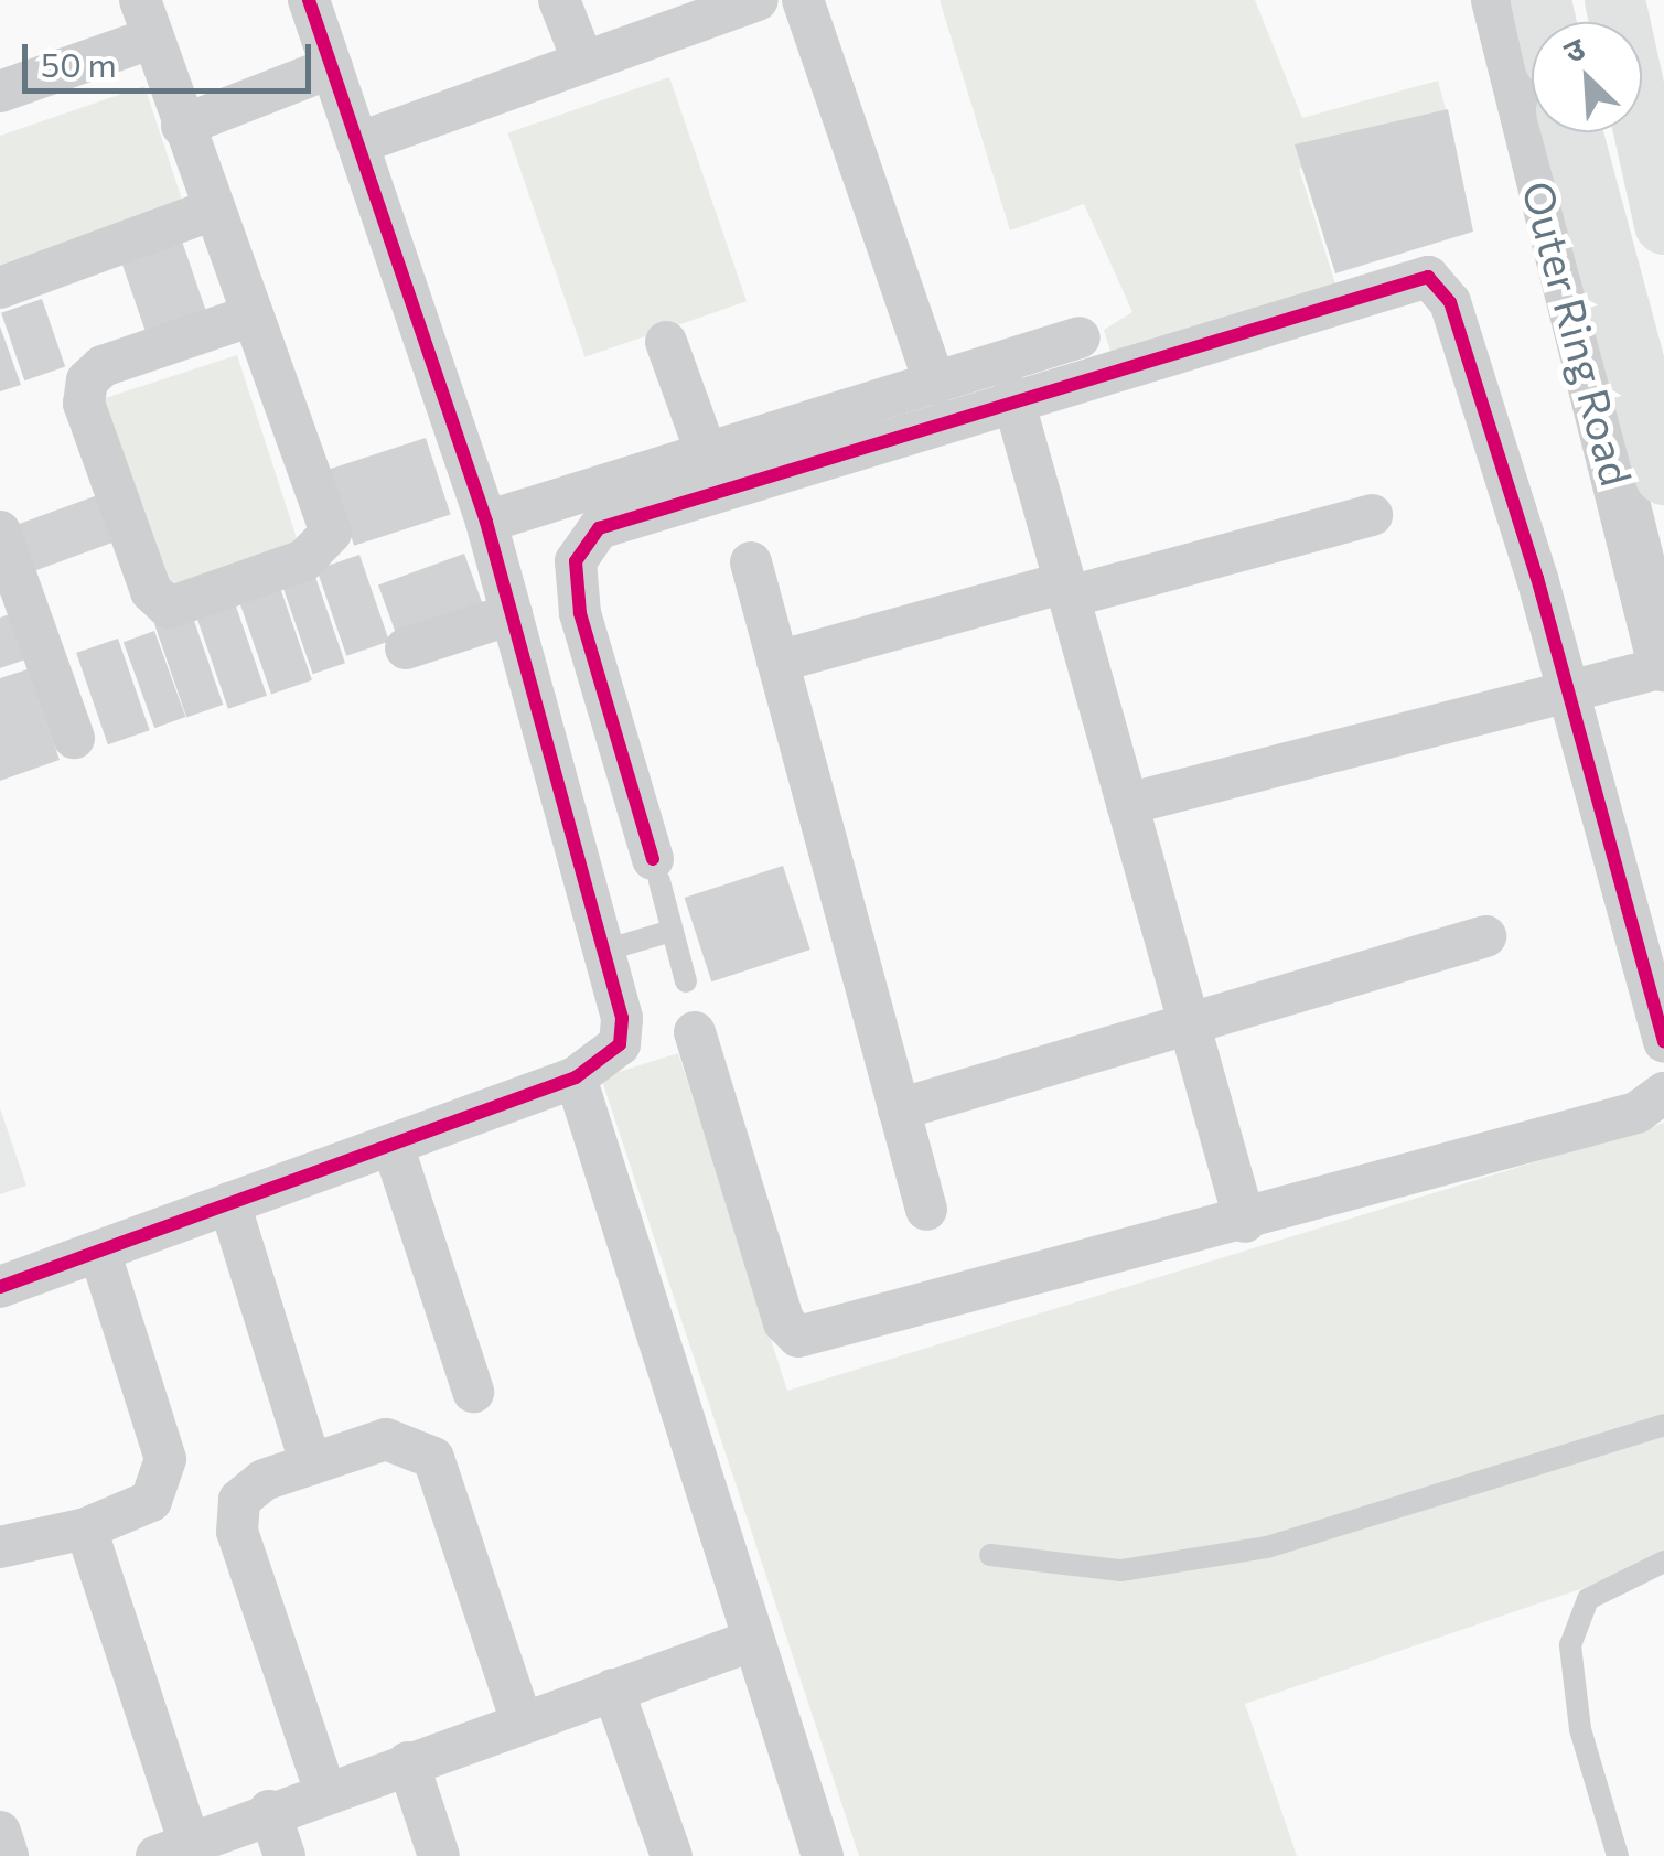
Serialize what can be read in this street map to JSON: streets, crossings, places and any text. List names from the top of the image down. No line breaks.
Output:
{"streets":{"main road":["Outer Ring Road"]},"scale_bar":"50 m","north":"top left"}
